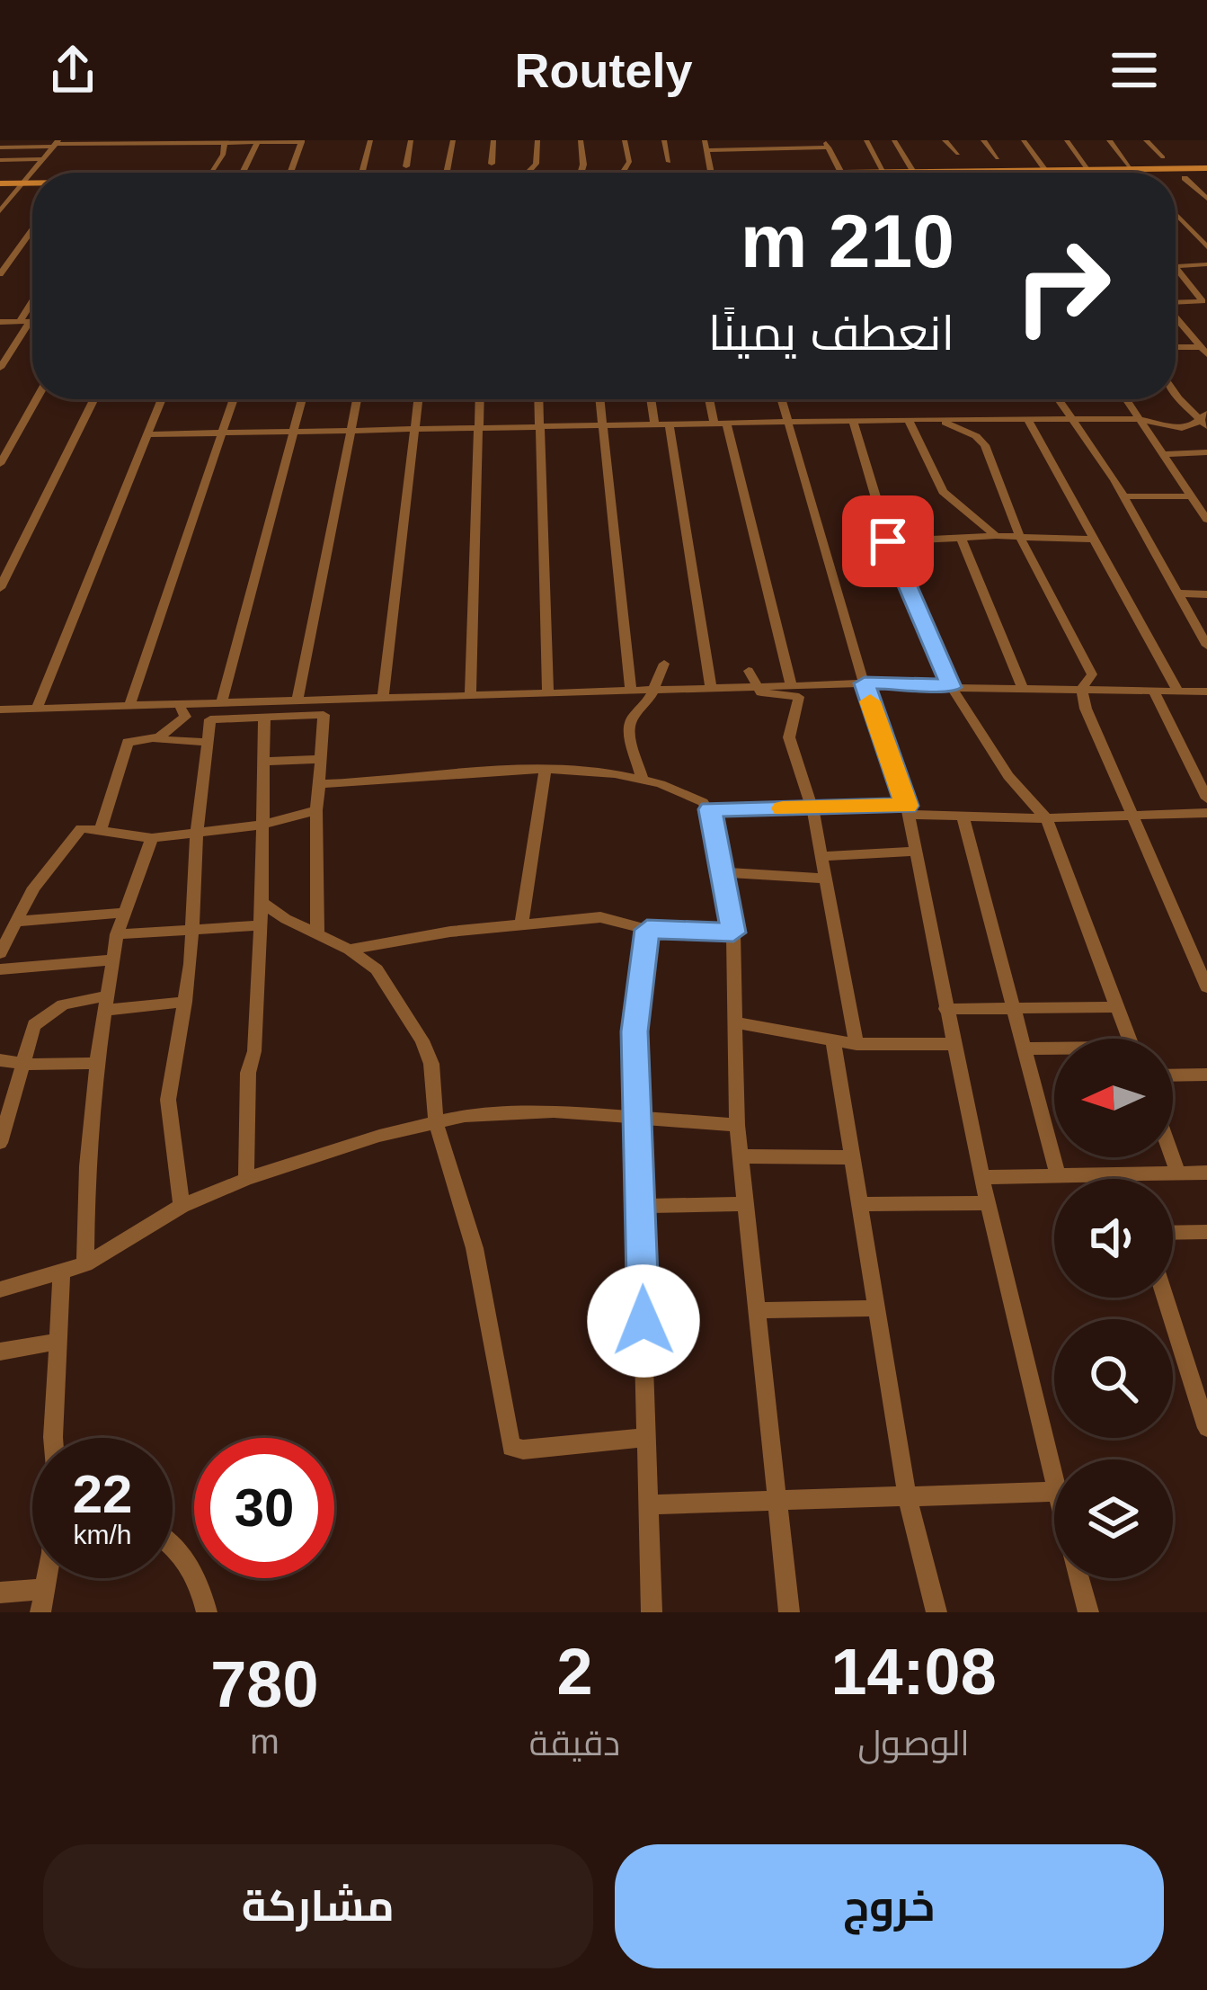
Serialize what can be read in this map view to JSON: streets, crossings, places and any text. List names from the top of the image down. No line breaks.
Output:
{"north":"left","page":{"header":"Routely","turn":["210 m","انعطف يمينًا"],"speed":"22 km/h","limit":"30","eta":["14:08","الوصول","2","دقيقة","780","m"],"buttons":["خروج","مشاركة"]}}
